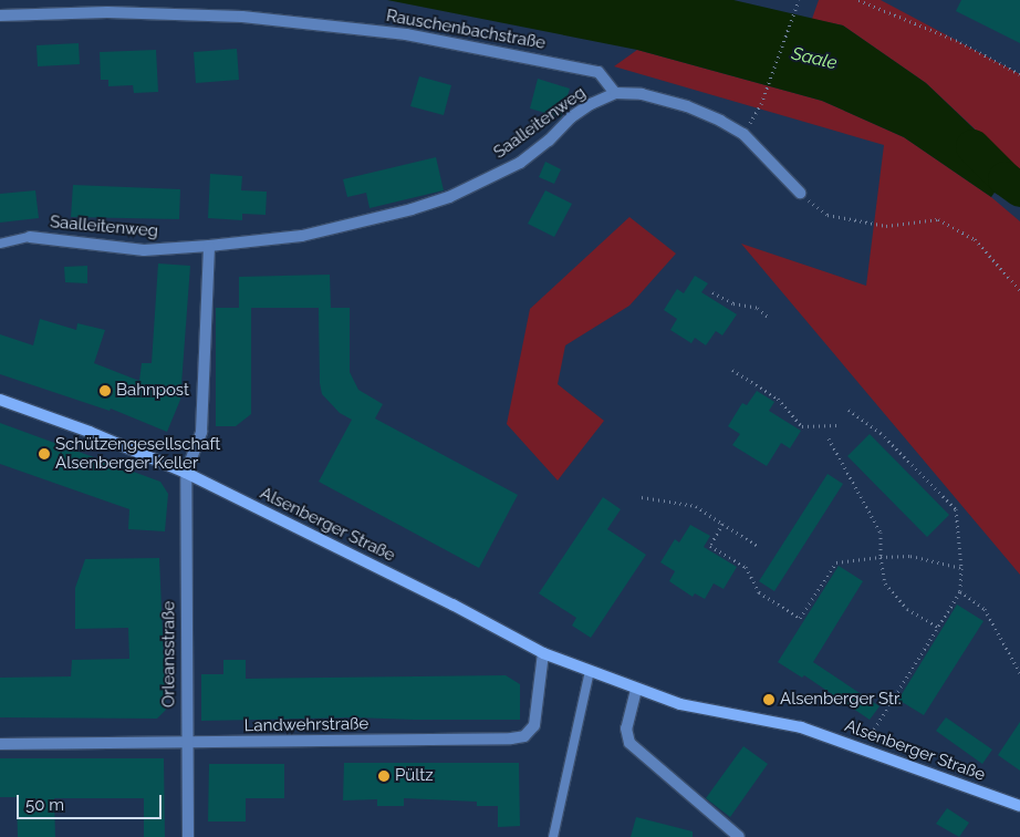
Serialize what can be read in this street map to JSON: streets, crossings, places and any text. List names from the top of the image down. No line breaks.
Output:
{"streets":{"street":["Rauschenbachstraße","Saalleitenweg","Alsenberger Straße","Orleansstraße","Landwehrstraße"]},"crossings":[["Rauschenbachstraße","Saalleitenweg"],["Alsenberger Straße","Orleansstraße"],["Alsenberger Straße","Landwehrstraße"],["Orleansstraße","Landwehrstraße"]],"water":["Saale"],"places":["Bahnpost","Schützengesellschaft Alsenberger Keller","Alsenberger Str.","Pültz"],"scale_bar":"50 m"}
